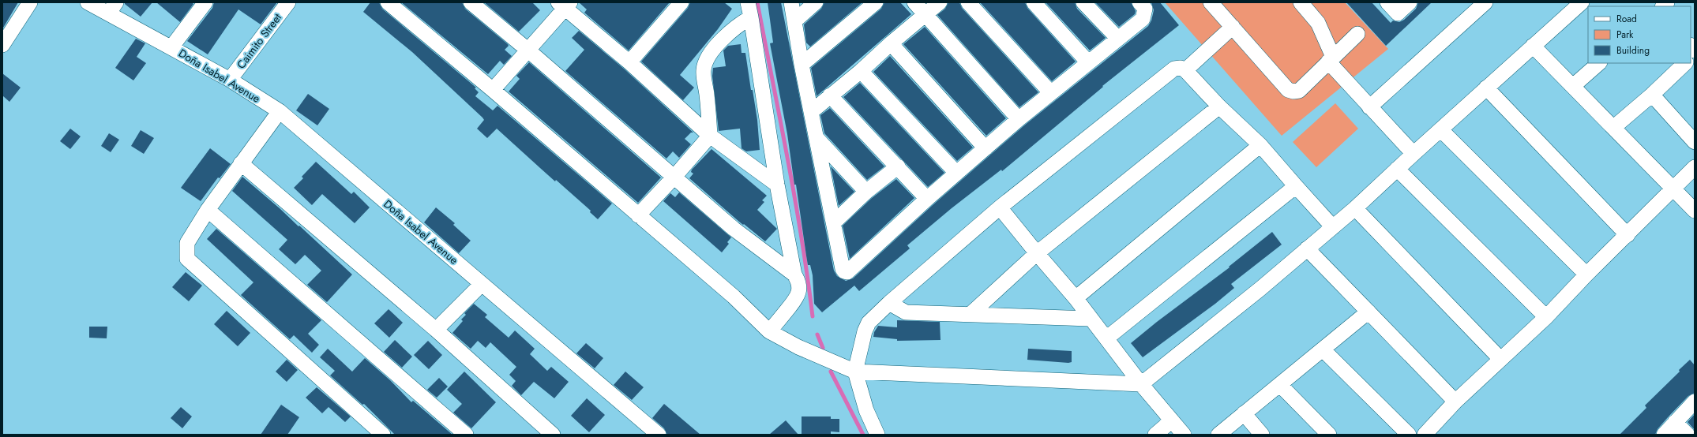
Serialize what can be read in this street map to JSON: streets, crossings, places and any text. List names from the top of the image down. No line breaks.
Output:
{"streets":{"street":["Caimito Street","Doña Isabel Avenue"]},"crossings":[["Caimito Street","Doña Isabel Avenue"]],"legend":["Road","Park","Building"]}
